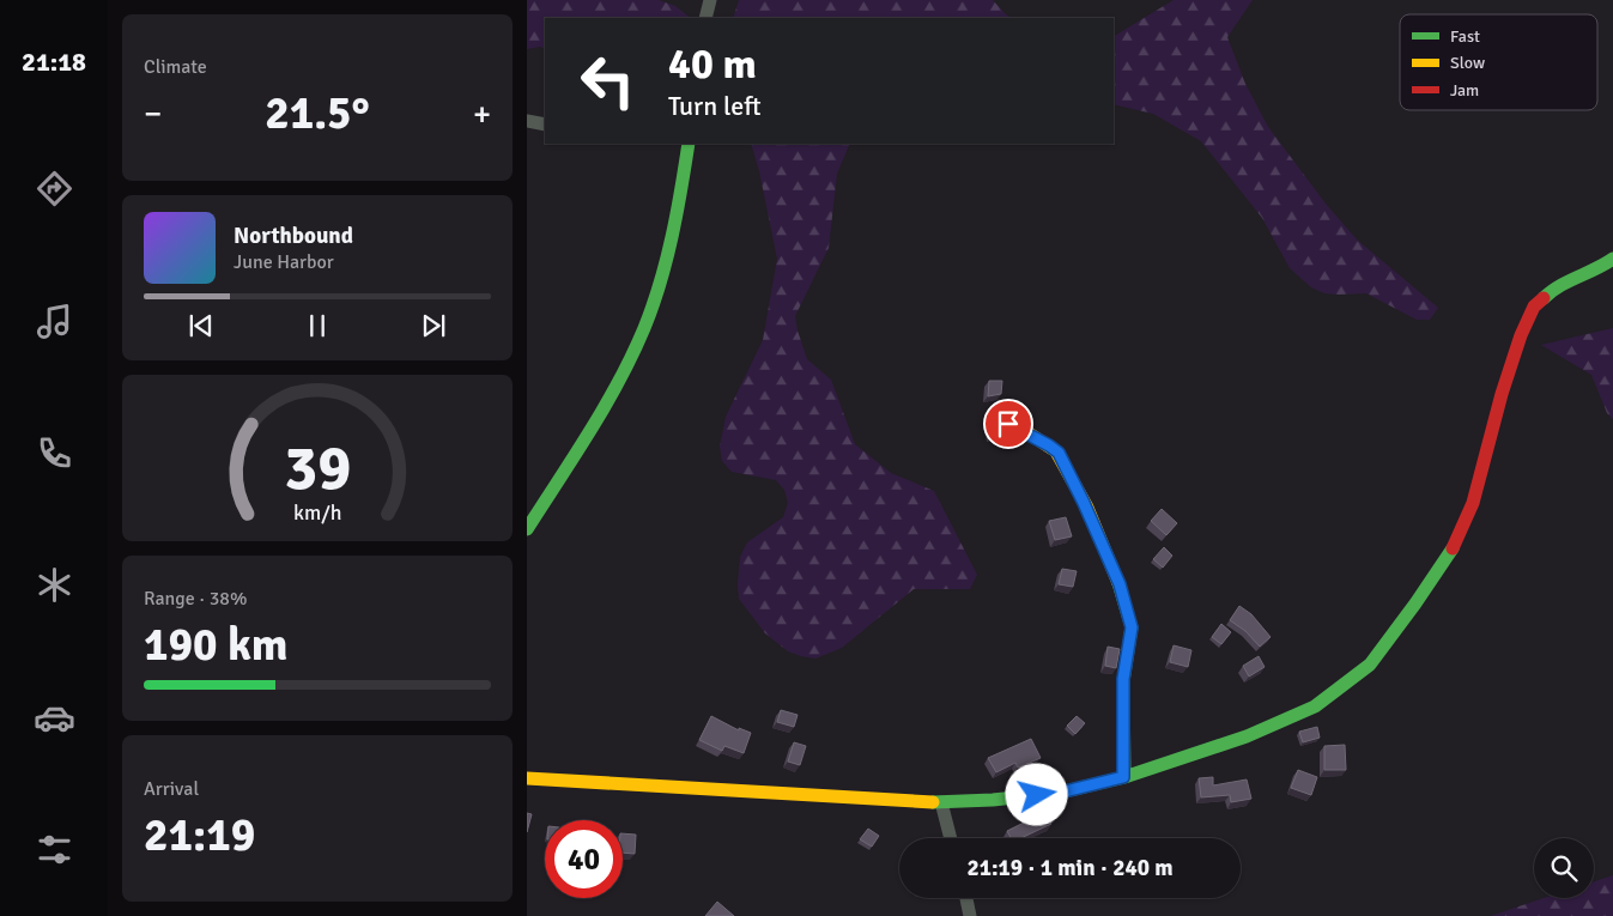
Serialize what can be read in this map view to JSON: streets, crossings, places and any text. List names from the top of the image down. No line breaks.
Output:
{"legend":["Fast","Slow","Jam"],"page":{"tabs":"21:18","tile":["Climate",["Range · 38%","190 km"],["Arrival","21:19"]],"turn":["40 m","Turn left"],"heat":["−","21.5°","+"],"song":["Northbound","June Harbor"],"limit":"40","trip":"21:19 · 1 min · 240 m","gauge":["39","km/h"]}}
